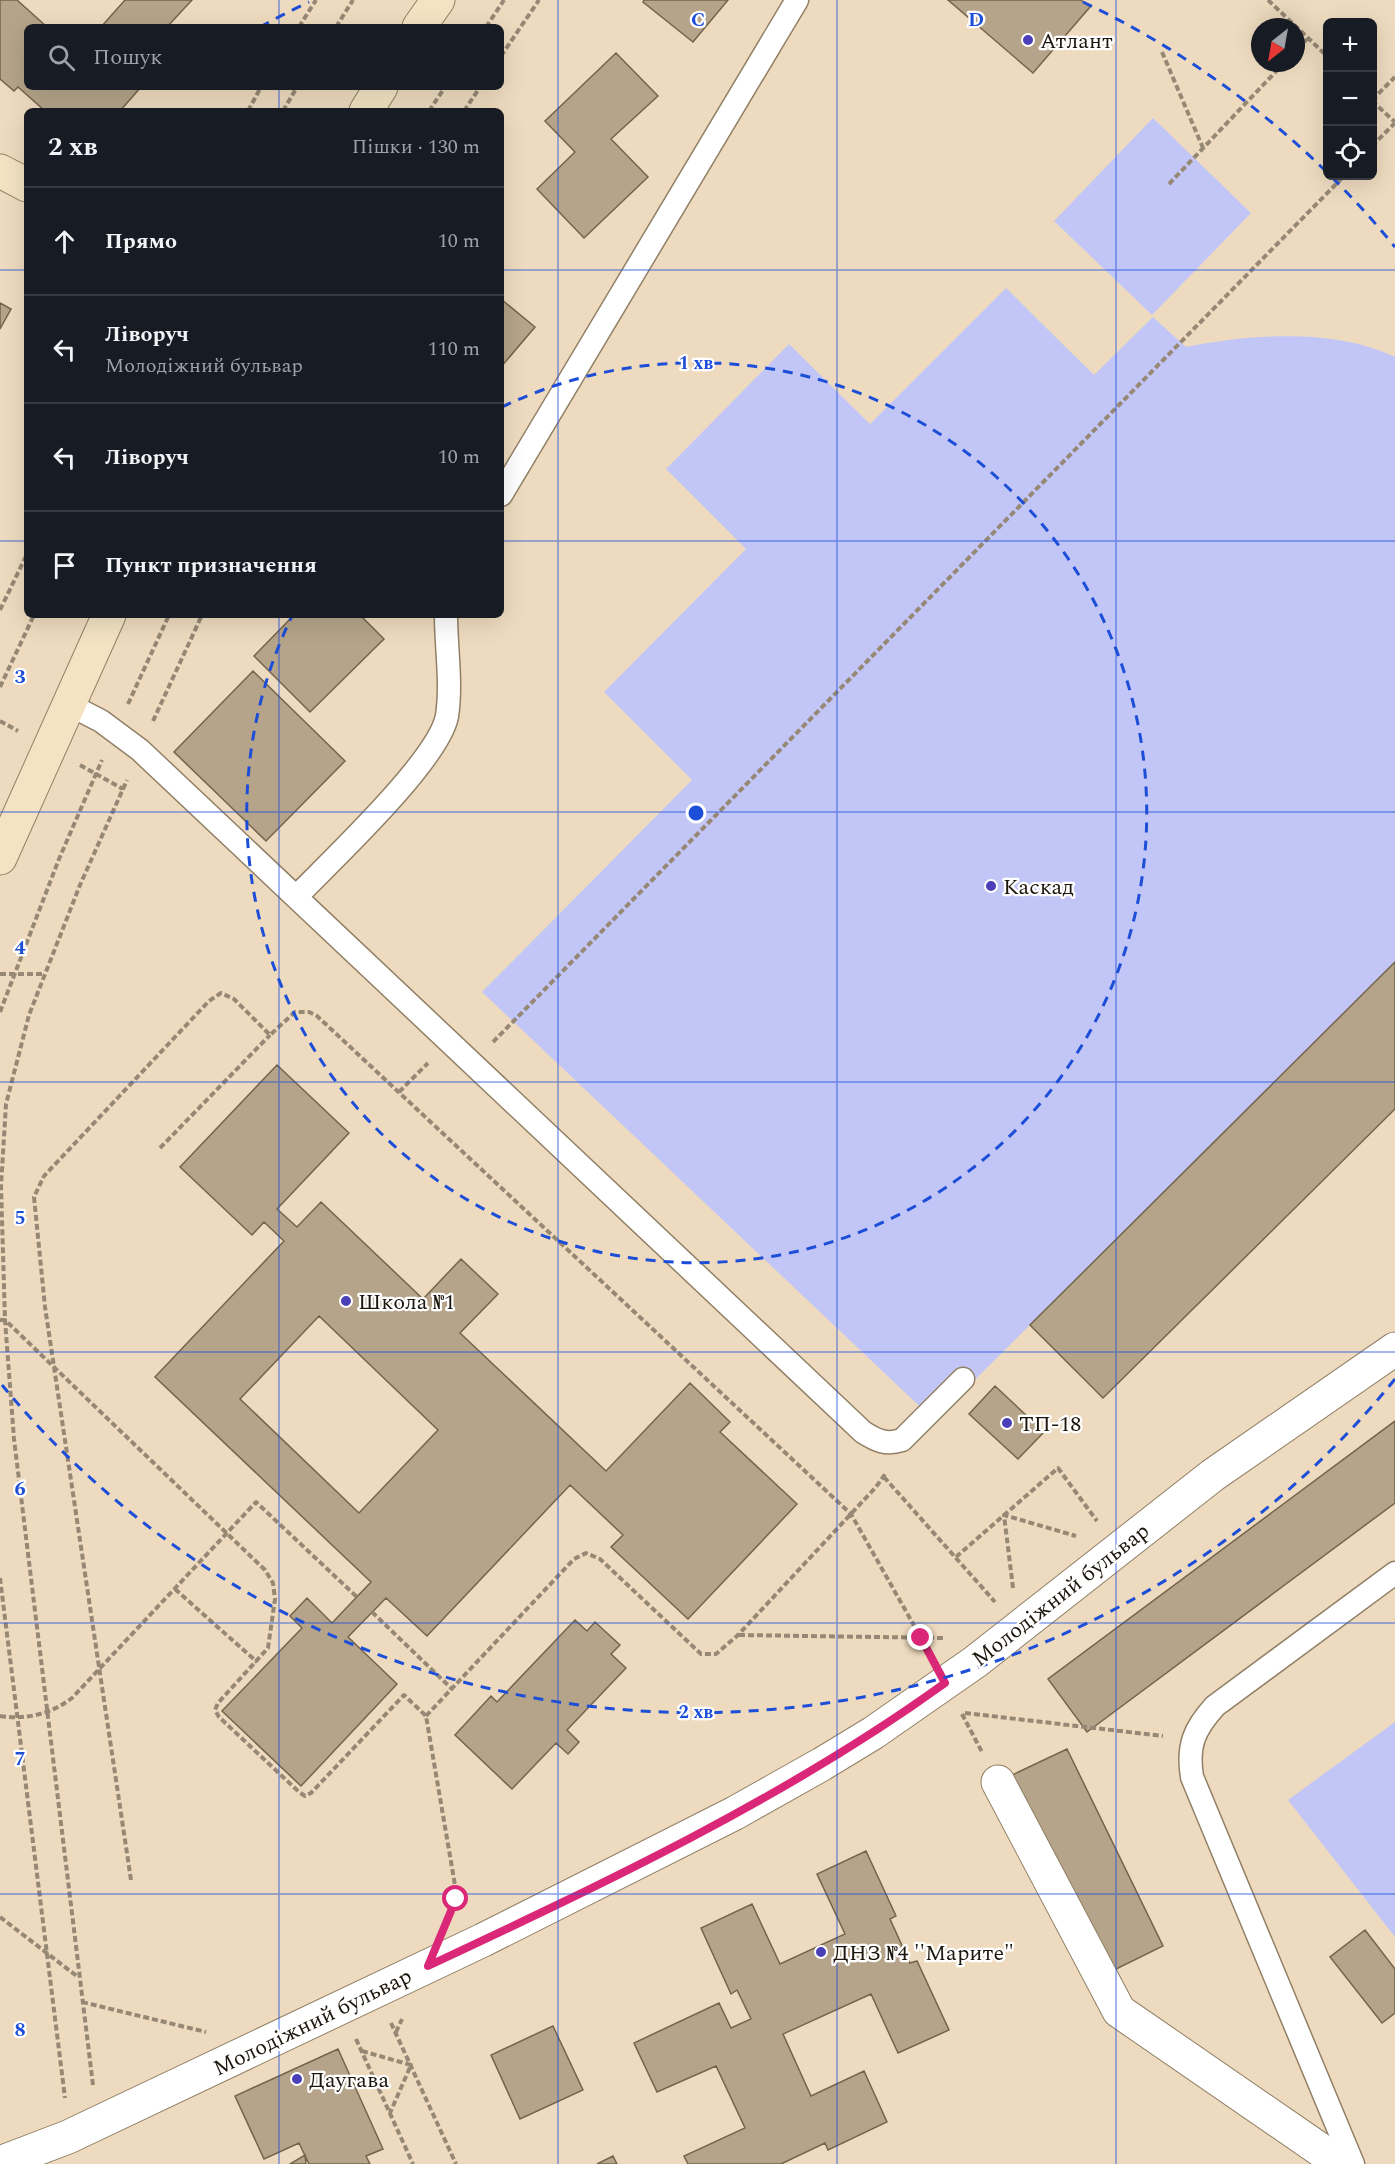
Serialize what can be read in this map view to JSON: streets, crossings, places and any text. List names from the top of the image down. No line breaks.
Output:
{"streets":{"street":["Молодіжний бульвар"]},"places":["Атлант","Каскад","Школа №1","ТП-18","ДНЗ №4 ''Марите\"","Даугава"],"north":"bottom left","page":{"map_buttons":["+","−"],"search":"Пошук","heading":["2 хв","Пішки · 130 m"],"list":[["Прямо","10 m"],["Ліворуч","Молодіжний бульвар","110 m"],["Ліворуч","10 m"],"Пункт призначення"]},"grid":{"columns":["C","D"],"rows":["3","4","5","6","7","8"]},"rings":["1 хв","2 хв"]}
